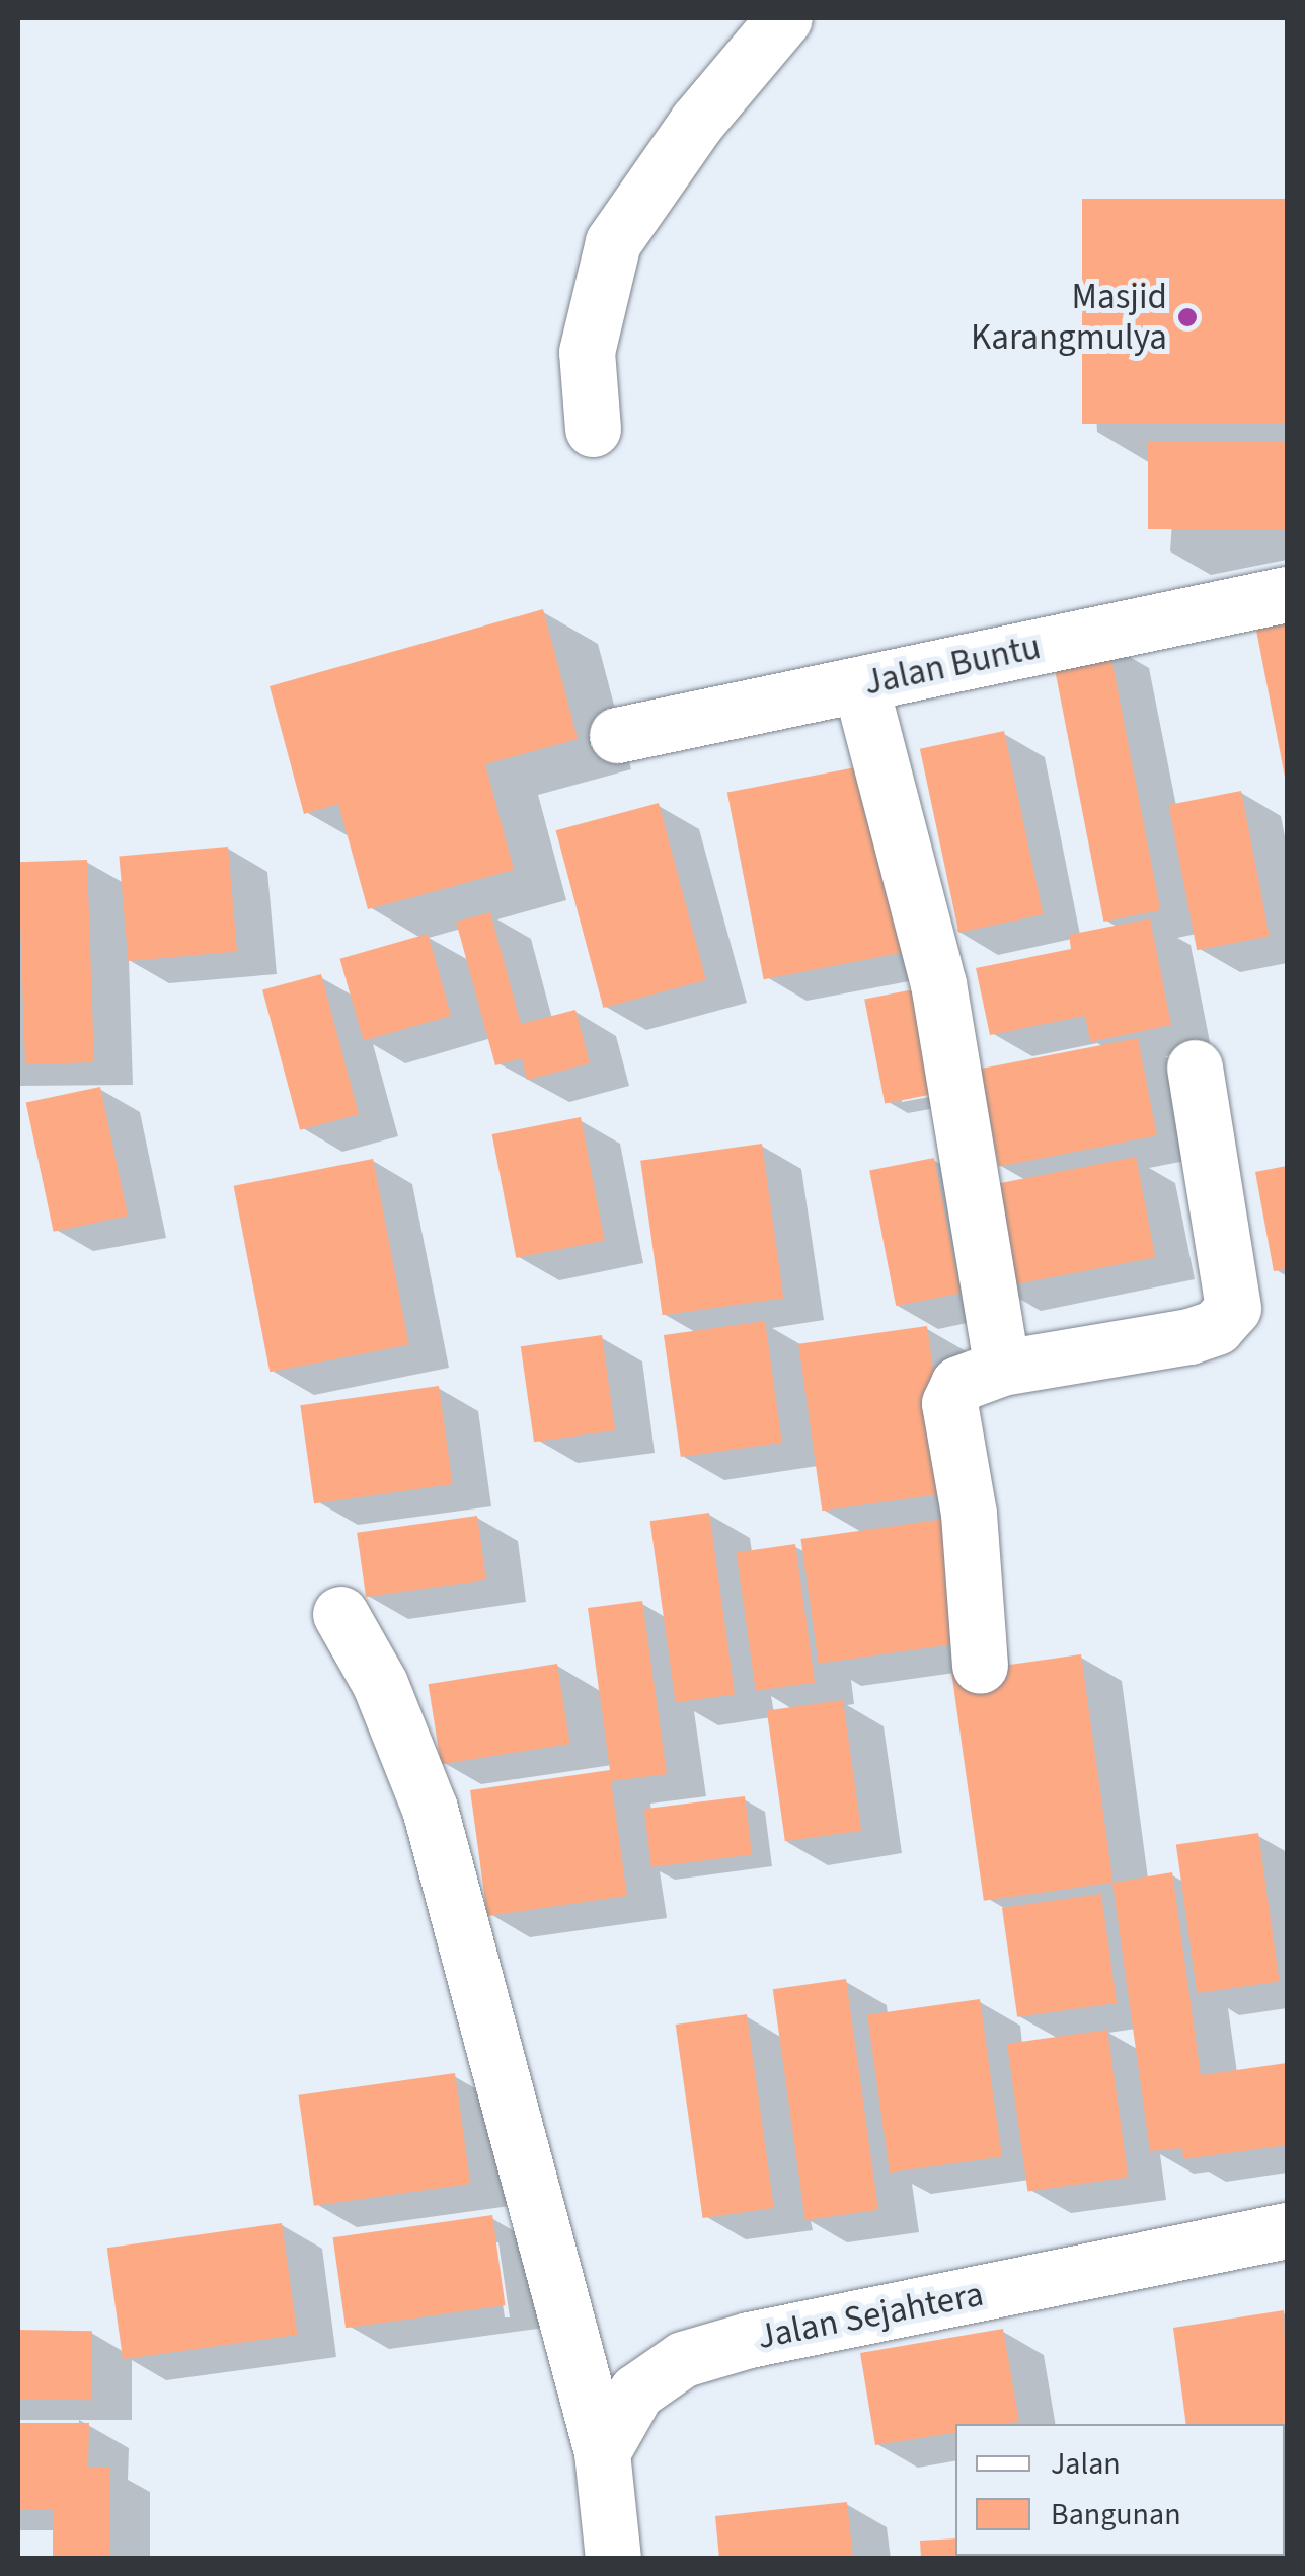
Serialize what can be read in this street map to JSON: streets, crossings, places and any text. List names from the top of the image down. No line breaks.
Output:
{"streets":{"street":["Jalan Buntu","Jalan Sejahtera"]},"places":["Masjid Karangmulya"],"legend":["Jalan","Bangunan"]}
